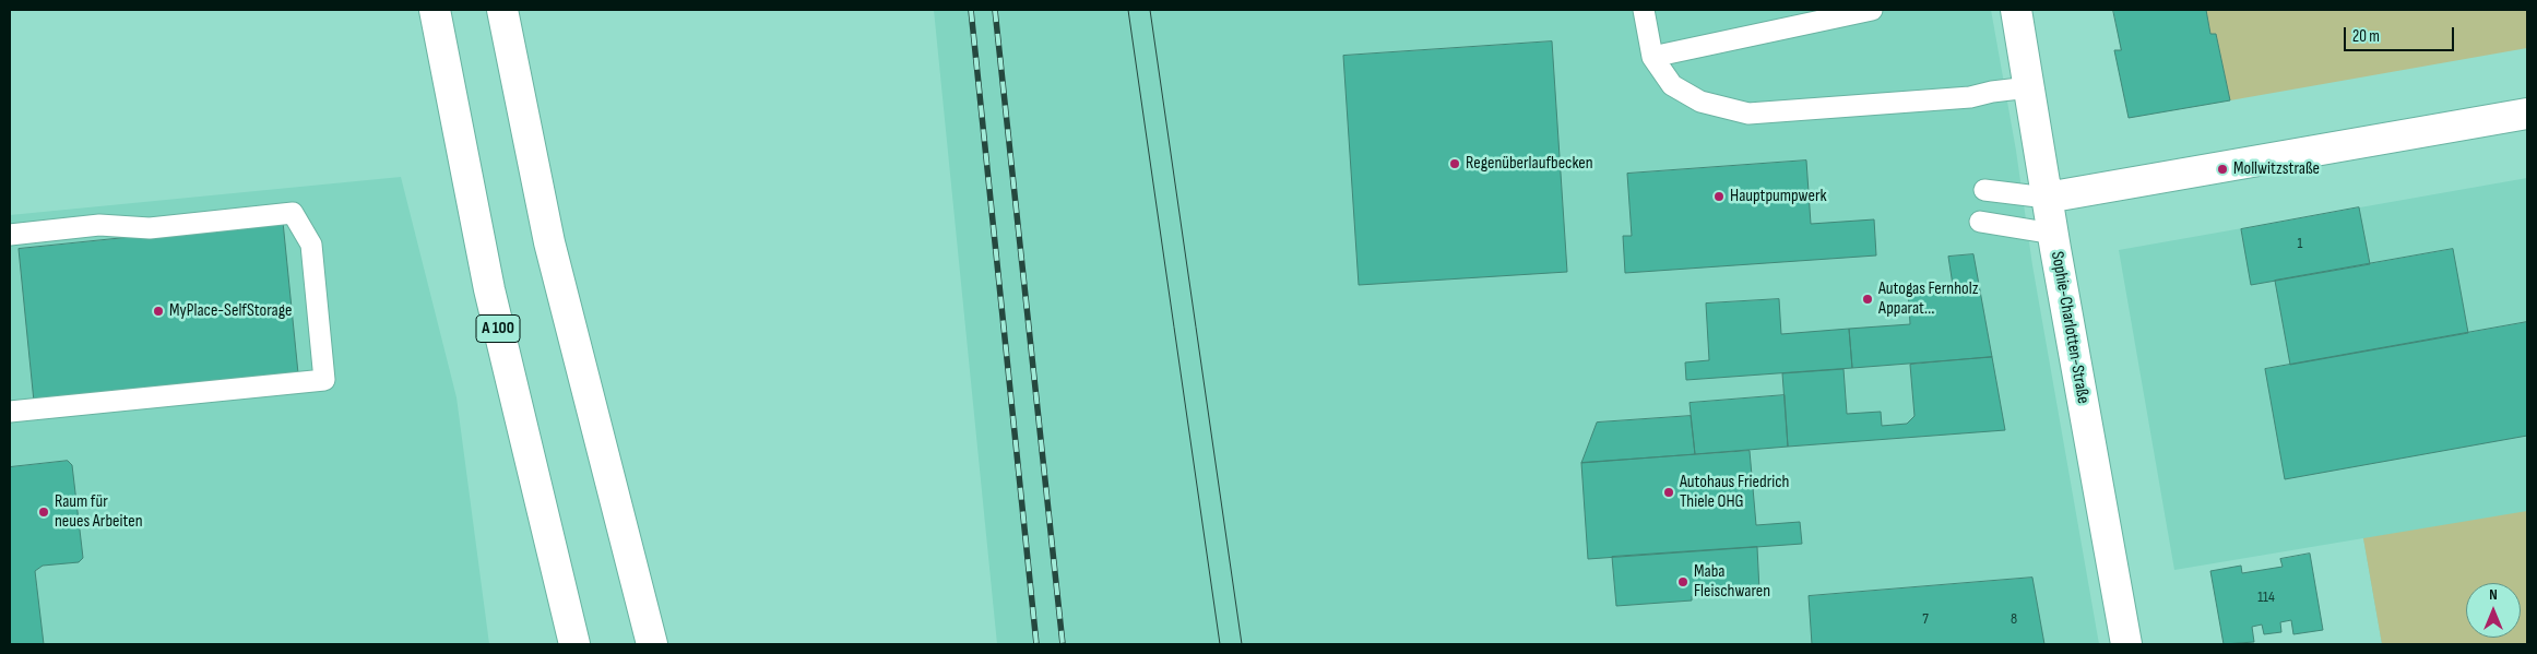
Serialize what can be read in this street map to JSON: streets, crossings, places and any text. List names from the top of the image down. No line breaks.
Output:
{"streets":{"main road":["Sophie-Charlotten-Straße","A 100"]},"places":["Regenüberlaufbecken","Mollwitzstraße","Hauptpumpwerk","Autogas Fernholz Apparat...","MyPlace-SelfStorage","Autohaus Friedrich Thiele OHG","Raum für neues Arbeiten","Maba Fleischwaren"],"house_numbers":["1","114","7","8"],"scale_bar":"20 m","north":"top"}
